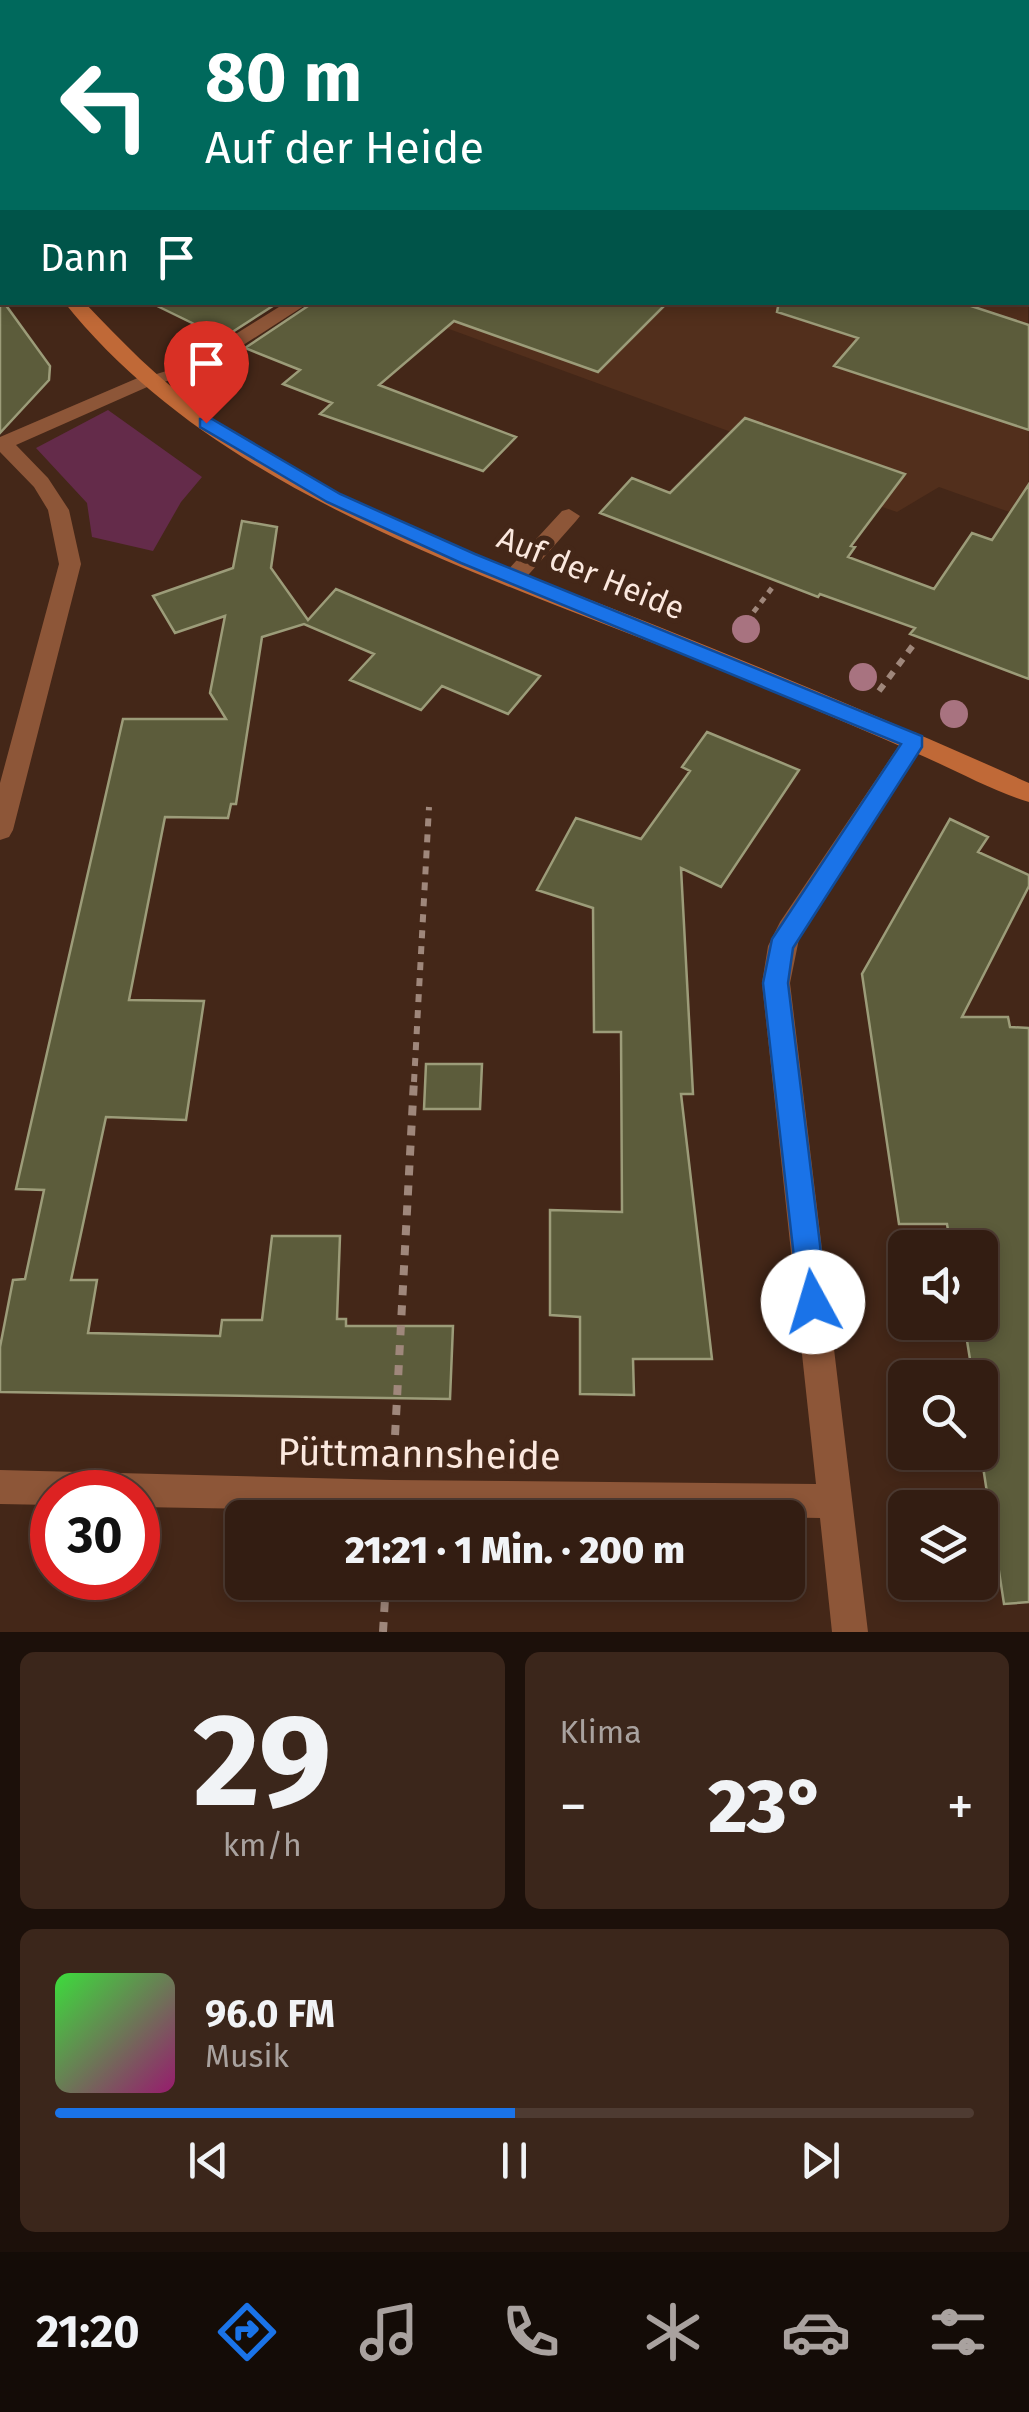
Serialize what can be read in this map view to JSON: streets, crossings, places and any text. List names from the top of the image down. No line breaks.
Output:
{"streets":{"main road":["Auf der Heide"],"street":["Püttmannsheide"]},"page":{"turn":["80 m","Auf der Heide"],"then":"Dann","limit":"30","trip":"21:21 · 1 Min. · 200 m","tile":[["29","km/h"],"Klima"],"heat":["−","23°","+"],"song":["96.0 FM","Musik"],"tabs":"21:20"}}
